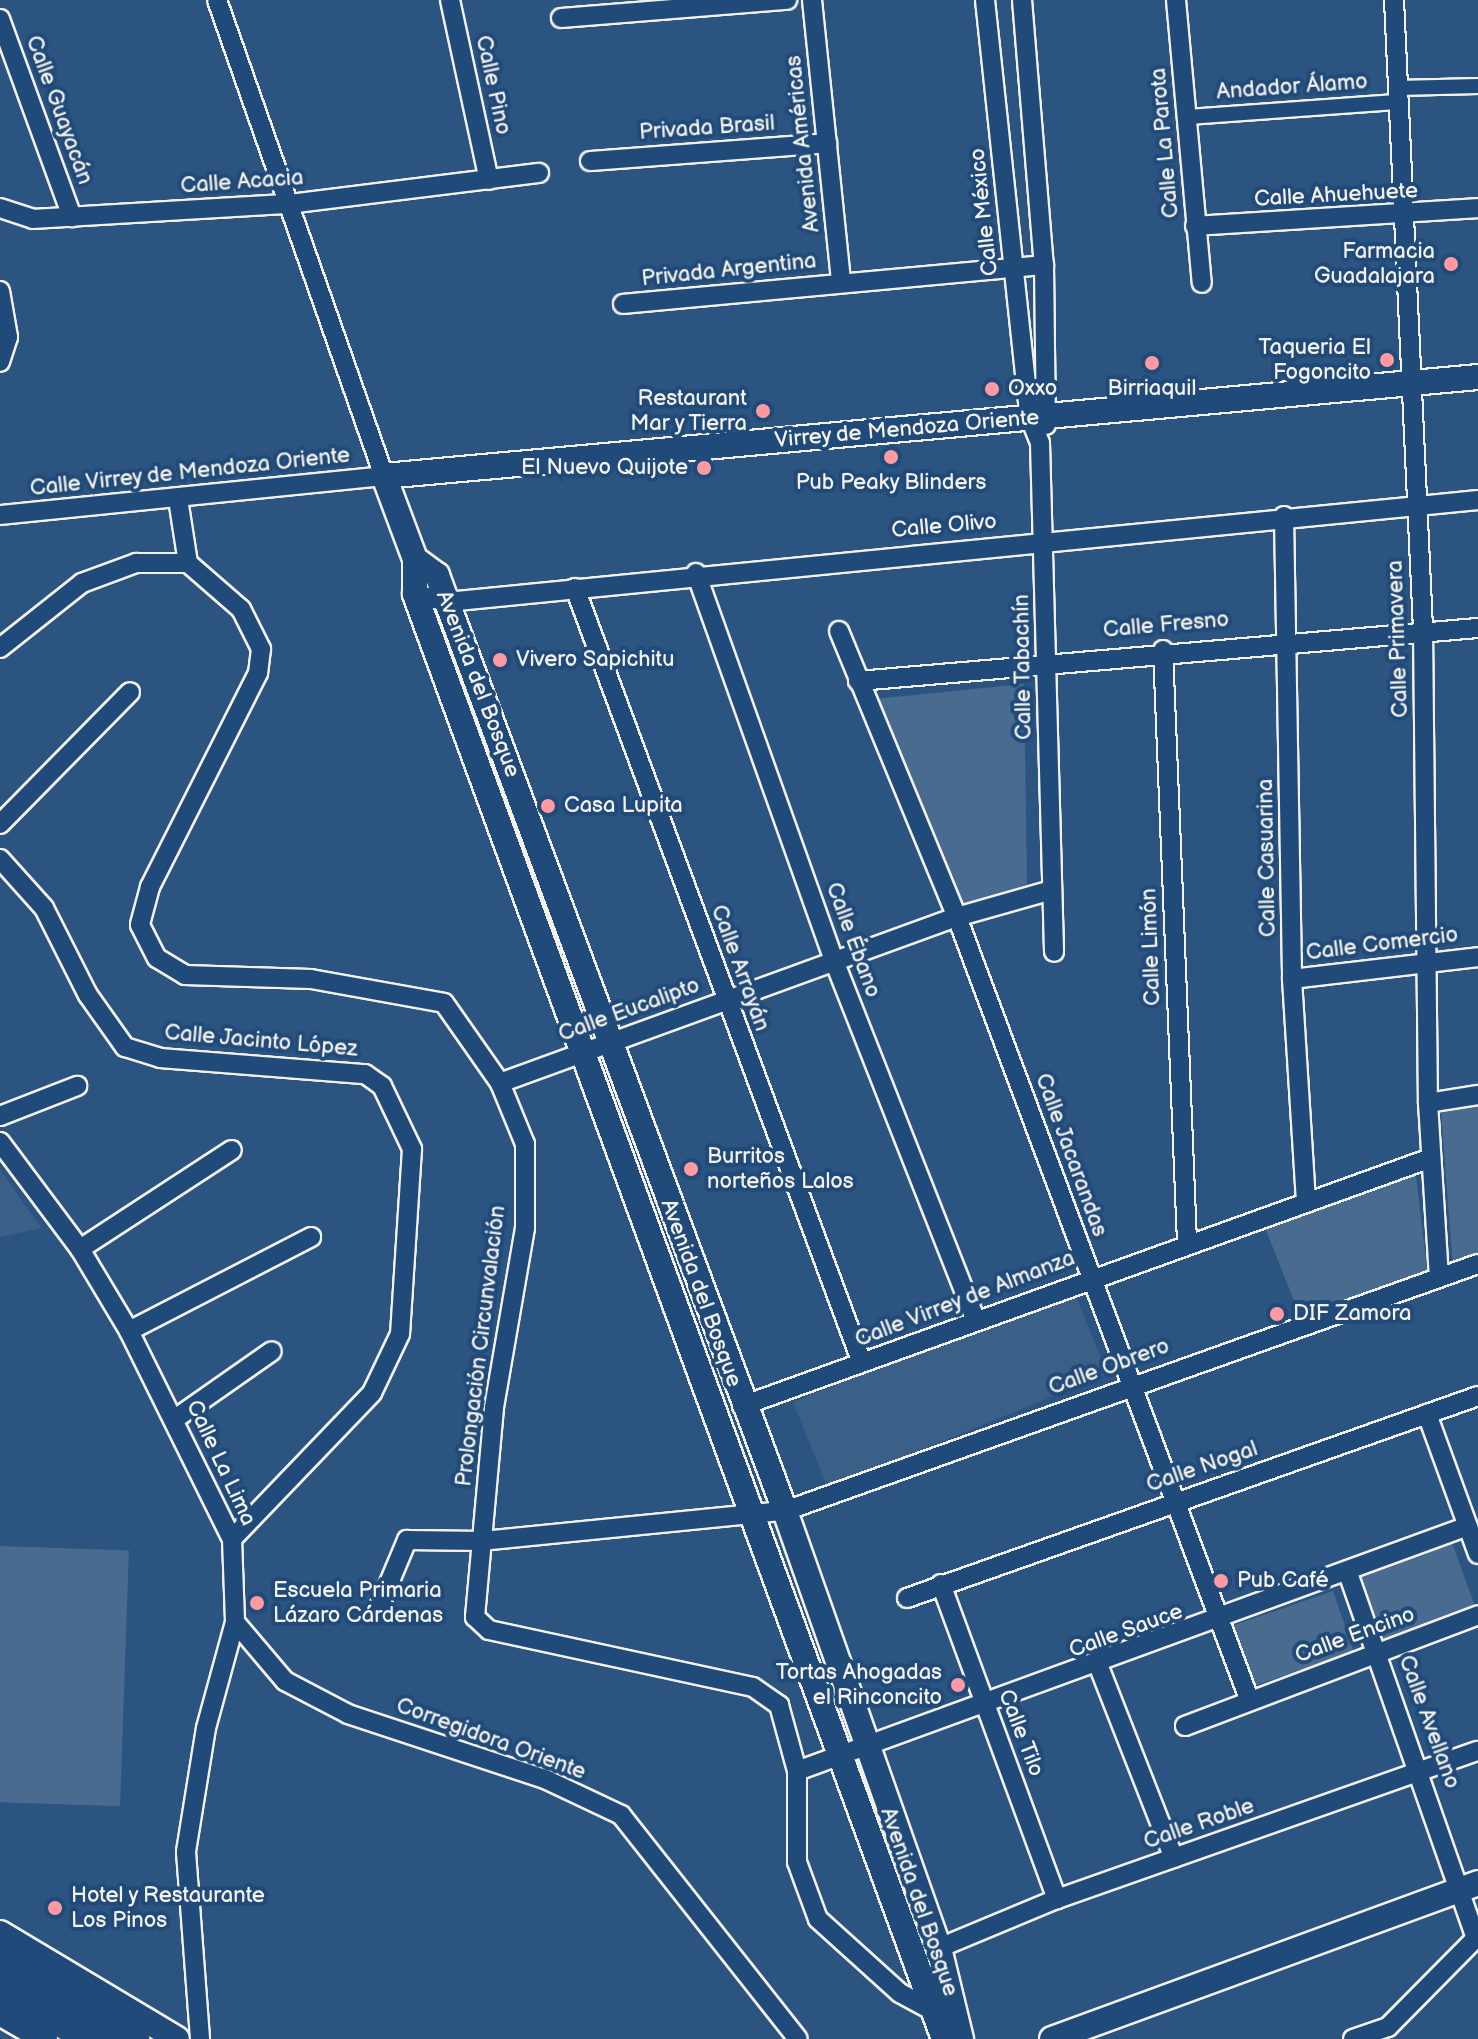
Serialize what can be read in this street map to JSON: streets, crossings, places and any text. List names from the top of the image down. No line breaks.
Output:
{"streets":{"street":["Calle Pino","Andador Álamo","Calle Guayacán","Privada Brasil","Calle La Parota","Avenida Américas","Calle Acacia","Calle Ahuehuete","Calle México","Privada Argentina","Virrey de Mendoza Oriente","Calle Virrey de Mendoza Oriente","Calle Olivo","Calle Fresno","Calle Primavera","Calle Tabachín","Avenida del Bosque","Calle Casuarina","Calle Ébano","Calle Comercio","Calle Limón","Calle Arrayán","Calle Eucalipto","Calle Jacinto López","Calle Jacarandas","Calle Virrey de Almanza","Prolongación Circunvalación","Calle Obrero","Calle La Lima","Calle Nogal","Calle Sauce","Calle Encino","Calle Avellano","Calle Tilo","Corregidora Oriente","Calle Roble"]},"crossings":[["Calle Pino","Calle Acacia"],["Andador Álamo","Calle La Parota"],["Andador Álamo","Calle Primavera"],["Calle Guayacán","Calle Acacia"],["Privada Brasil","Avenida Américas"],["Calle La Parota","Calle Ahuehuete"],["Avenida Américas","Privada Argentina"],["Calle Acacia","Avenida del Bosque"],["Calle Ahuehuete","Calle Primavera"],["Calle México","Privada Argentina"],["Calle México","Virrey de Mendoza Oriente"],["Calle México","Calle Tabachín"],["Virrey de Mendoza Oriente","Calle Virrey de Mendoza Oriente"],["Virrey de Mendoza Oriente","Calle Primavera"],["Virrey de Mendoza Oriente","Calle Tabachín"],["Virrey de Mendoza Oriente","Avenida del Bosque"],["Calle Virrey de Mendoza Oriente","Avenida del Bosque"],["Calle Olivo","Calle Primavera"],["Calle Olivo","Calle Tabachín"],["Calle Olivo","Avenida del Bosque"],["Calle Olivo","Calle Casuarina"],["Calle Olivo","Calle Ébano"],["Calle Olivo","Calle Arrayán"],["Calle Fresno","Calle Primavera"],["Calle Fresno","Calle Tabachín"],["Calle Fresno","Calle Casuarina"],["Calle Fresno","Calle Limón"],["Calle Fresno","Calle Jacarandas"],["Calle Primavera","Calle Comercio"],["Calle Primavera","Calle Virrey de Almanza"],["Calle Primavera","Calle Obrero"],["Calle Tabachín","Calle Eucalipto"],["Avenida del Bosque","Calle Eucalipto"],["Avenida del Bosque","Calle Virrey de Almanza"],["Avenida del Bosque","Calle Obrero"],["Avenida del Bosque","Calle Sauce"],["Avenida del Bosque","Calle Roble"],["Calle Casuarina","Calle Comercio"],["Calle Casuarina","Calle Virrey de Almanza"],["Calle Ébano","Calle Eucalipto"],["Calle Ébano","Calle Virrey de Almanza"],["Calle Limón","Calle Virrey de Almanza"],["Calle Arrayán","Calle Eucalipto"],["Calle Arrayán","Calle Virrey de Almanza"],["Calle Eucalipto","Calle Jacarandas"],["Calle Eucalipto","Prolongación Circunvalación"],["Calle Jacinto López","Calle La Lima"],["Calle Jacarandas","Calle Virrey de Almanza"],["Calle Jacarandas","Calle Obrero"],["Calle Jacarandas","Calle Nogal"],["Calle Jacarandas","Calle Sauce"],["Calle Jacarandas","Calle Encino"],["Prolongación Circunvalación","Calle Obrero"],["Prolongación Circunvalación","Calle Sauce"],["Calle La Lima","Corregidora Oriente"],["Calle Nogal","Calle Tilo"],["Calle Sauce","Calle Avellano"],["Calle Sauce","Calle Tilo"],["Calle Encino","Calle Avellano"],["Calle Avellano","Calle Roble"],["Calle Tilo","Calle Roble"]],"places":["Farmacia Guadalajara","Taqueria El Fogoncito","Birriaquil","Oxxo","Restaurant Mar y Tierra","Pub Peaky Blinders","El Nuevo Quijote","Vivero Sapichitu","Casa Lupita","Burritos norteños Lalos","DIF Zamora","Pub Café","Escuela Primaria Lázaro Cárdenas","Tortas Ahogadas el Rinconcito","Hotel y Restaurante Los Pinos"]}
